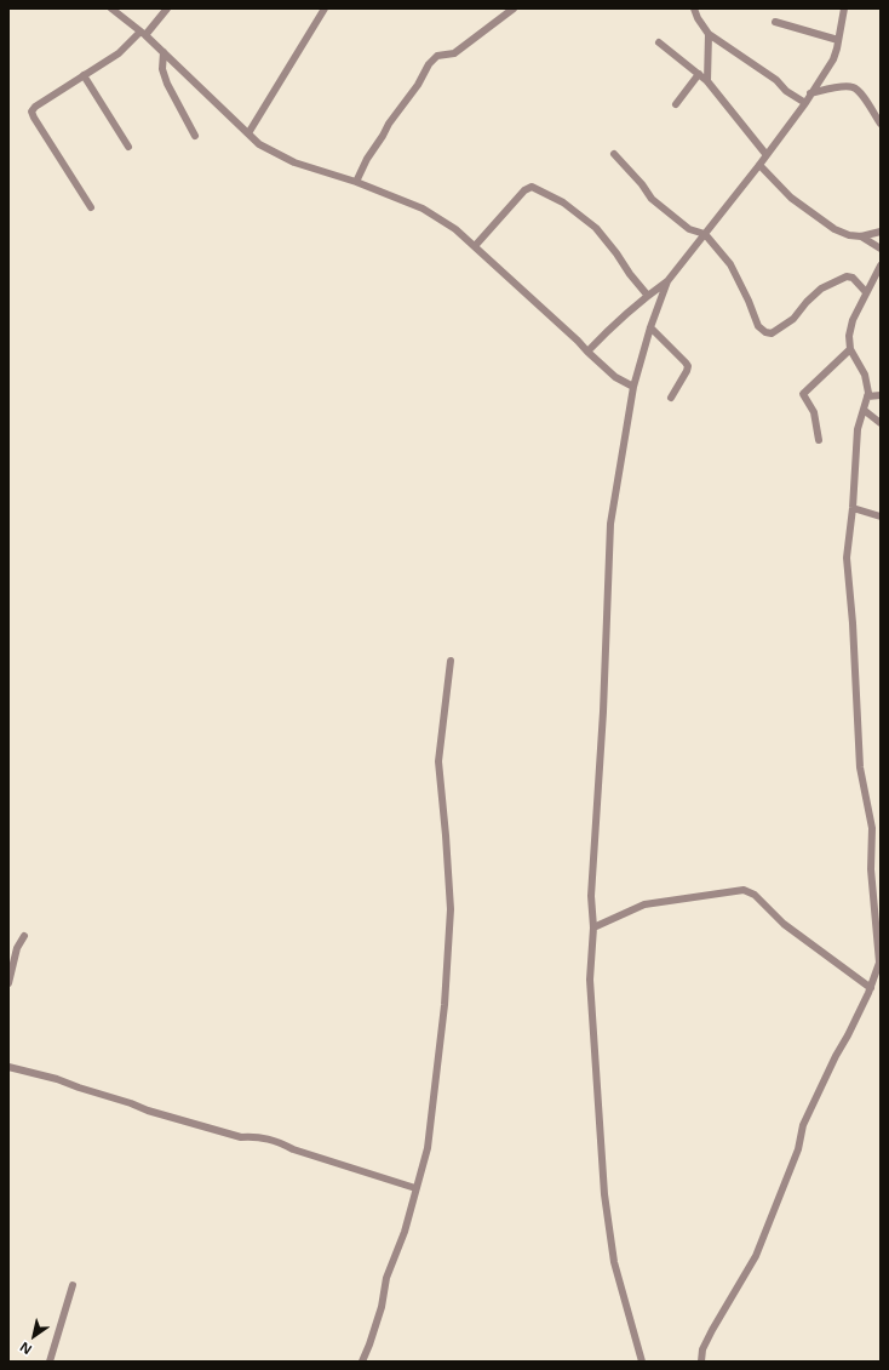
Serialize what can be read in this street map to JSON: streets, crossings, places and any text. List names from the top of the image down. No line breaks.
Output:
{"north":"bottom left"}
